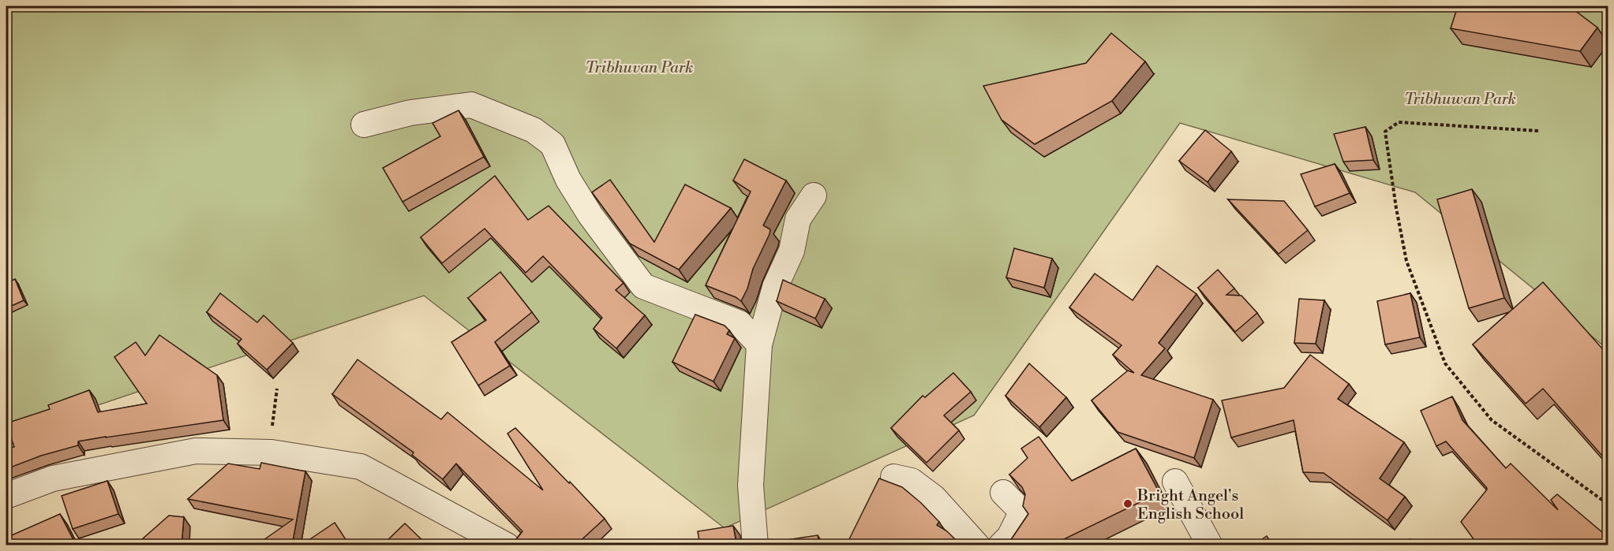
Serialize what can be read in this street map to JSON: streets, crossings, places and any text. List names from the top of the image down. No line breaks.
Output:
{"parks":["Tribhuvan Park","Tribhuwan Park"],"places":["Bright Angel's English School"]}
